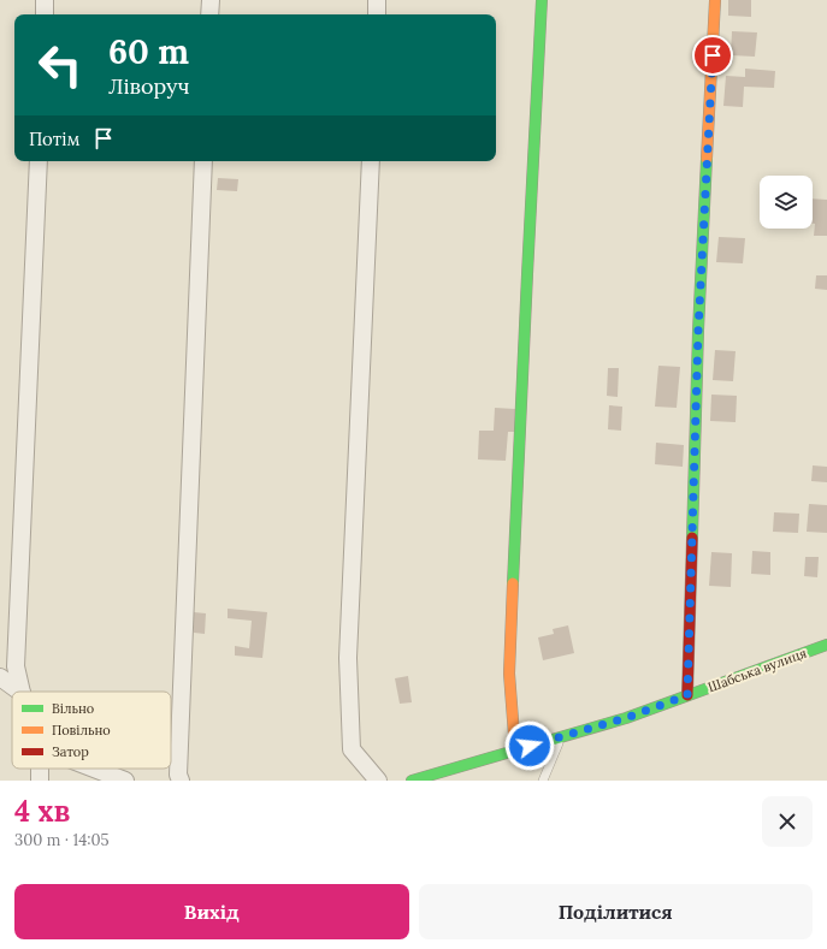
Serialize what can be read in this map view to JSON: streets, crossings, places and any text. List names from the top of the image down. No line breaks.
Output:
{"streets":{"street":["Шабська вулиця"]},"legend":["Вільно","Повільно","Затор"],"page":{"turn":["60 m","Ліворуч"],"then":"Потім","heading":["4 хв","300 m · 14:05"],"buttons":["Вихід","Поділитися"]}}
